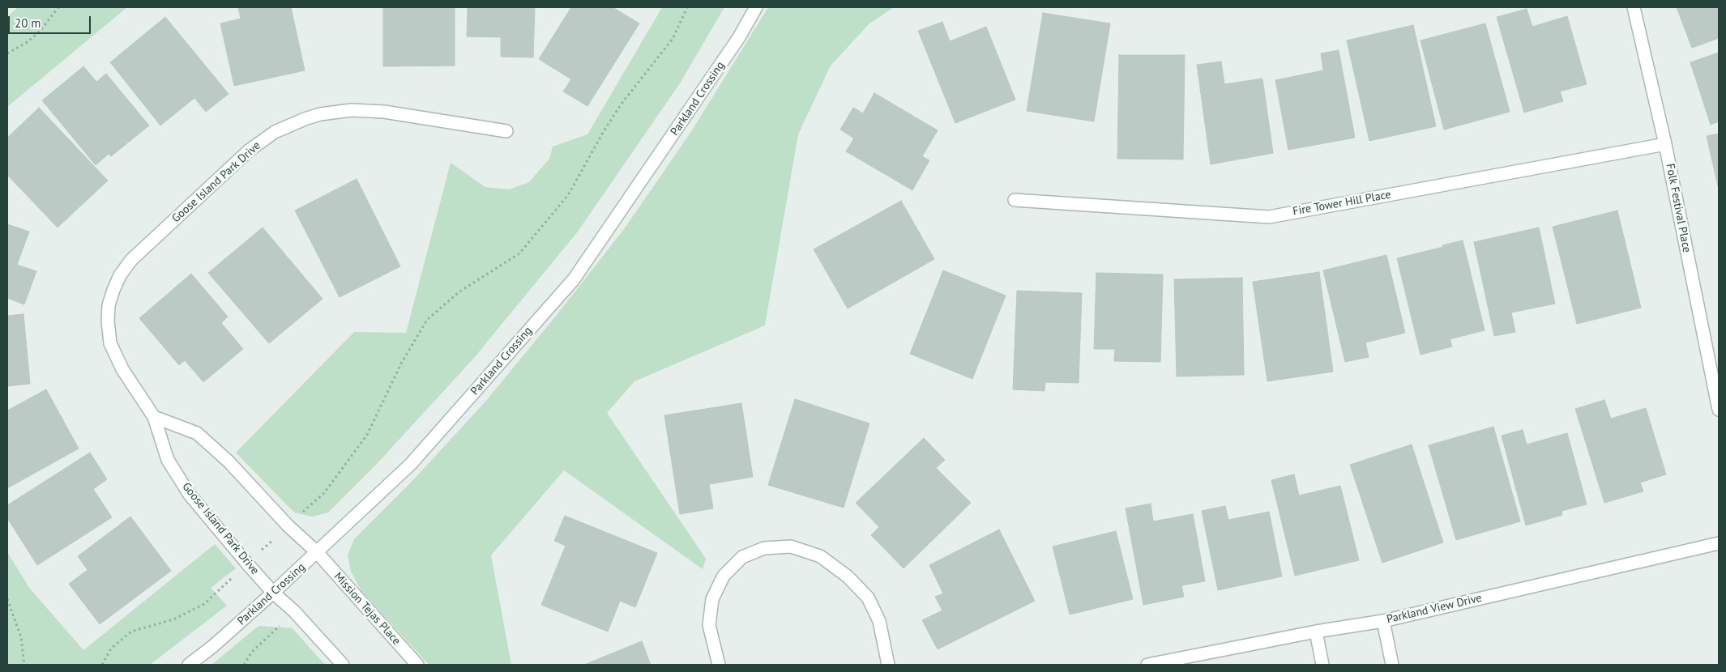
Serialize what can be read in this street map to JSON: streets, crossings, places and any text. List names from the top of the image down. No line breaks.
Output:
{"streets":{"street":["Parkland Crossing","Goose Island Park Drive","Fire Tower Hill Place","Folk Festival Place","Mission Tejas Place","Parkland View Drive"]},"crossings":[["Parkland Crossing","Goose Island Park Drive"],["Parkland Crossing","Mission Tejas Place"],["Fire Tower Hill Place","Folk Festival Place"]],"scale_bar":"20 m"}
